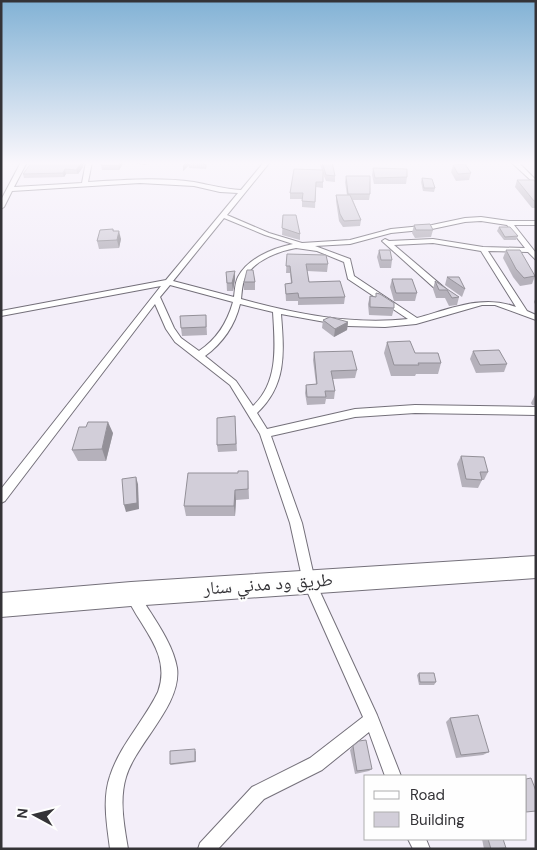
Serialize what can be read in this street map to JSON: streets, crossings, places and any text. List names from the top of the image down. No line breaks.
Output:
{"streets":{"highway":["طريق ود مدني سنار"]},"legend":["Road","Building"],"north":"left"}
